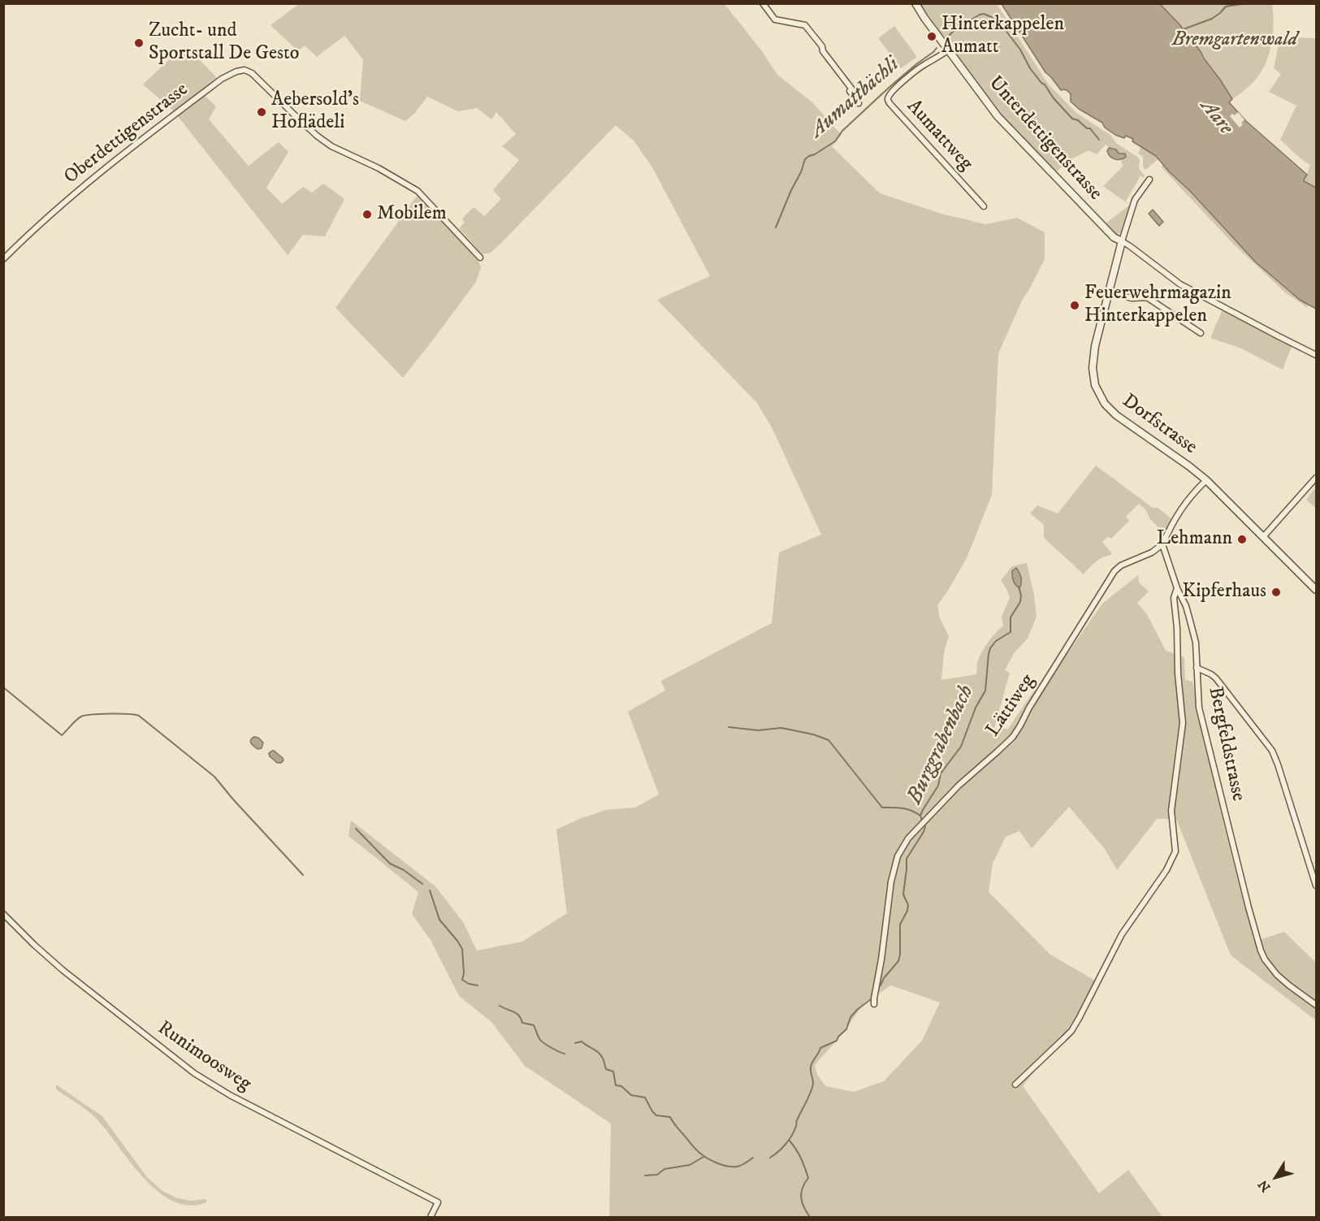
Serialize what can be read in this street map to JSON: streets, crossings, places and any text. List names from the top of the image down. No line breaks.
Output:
{"streets":{"street":["Oberdettigenstrasse","Aumattweg","Unterdettigenstrasse","Dorfstrasse","Lättiweg","Bergfeldstrasse","Runimoosweg"]},"crossings":[["Aumattweg","Unterdettigenstrasse"],["Unterdettigenstrasse","Dorfstrasse"],["Lättiweg","Bergfeldstrasse"]],"water":["Aumattbächli","Aare","Burggrabenbach"],"parks":["Bremgartenwald"],"places":["Hinterkappelen Aumatt","Zucht- und Sportstall De Gesto","Aebersold's Hoflädeli","Mobilem","Feuerwehrmagazin Hinterkappelen","Lehmann","Kipferhaus"],"north":"bottom left"}
